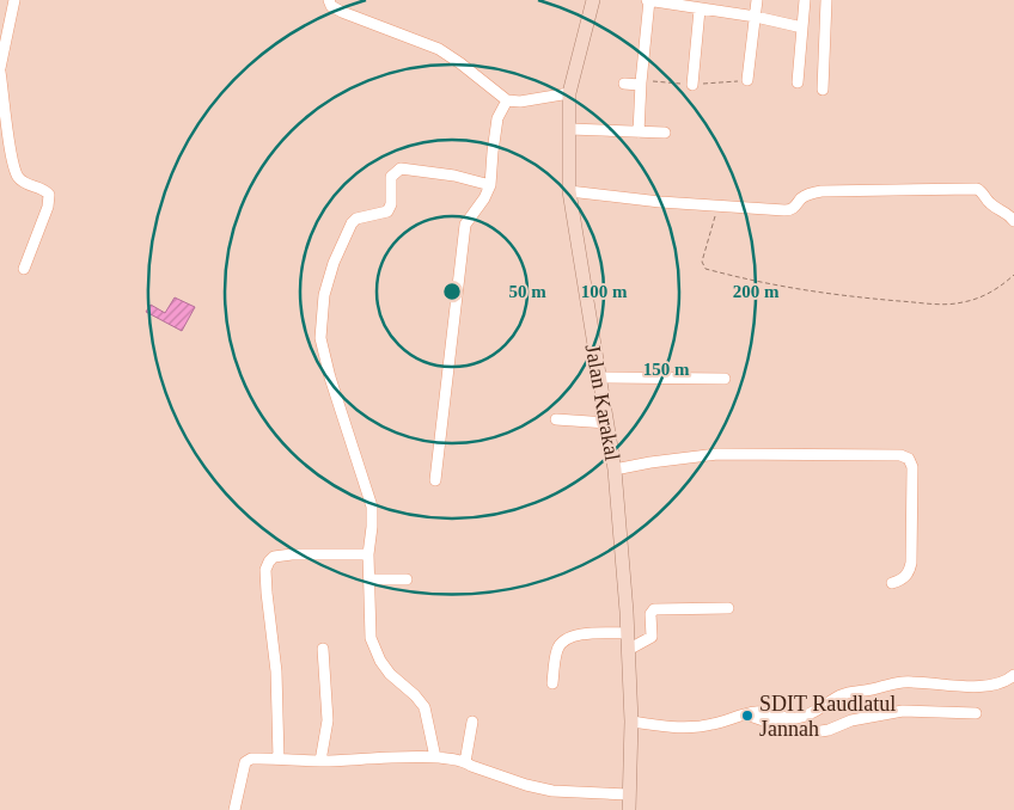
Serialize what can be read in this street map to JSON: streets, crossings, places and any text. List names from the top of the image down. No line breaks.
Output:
{"streets":{"main road":["Jalan Karakal"]},"places":["SDIT Raudlatul Jannah"],"rings":["50 m","100 m","200 m","150 m"]}
